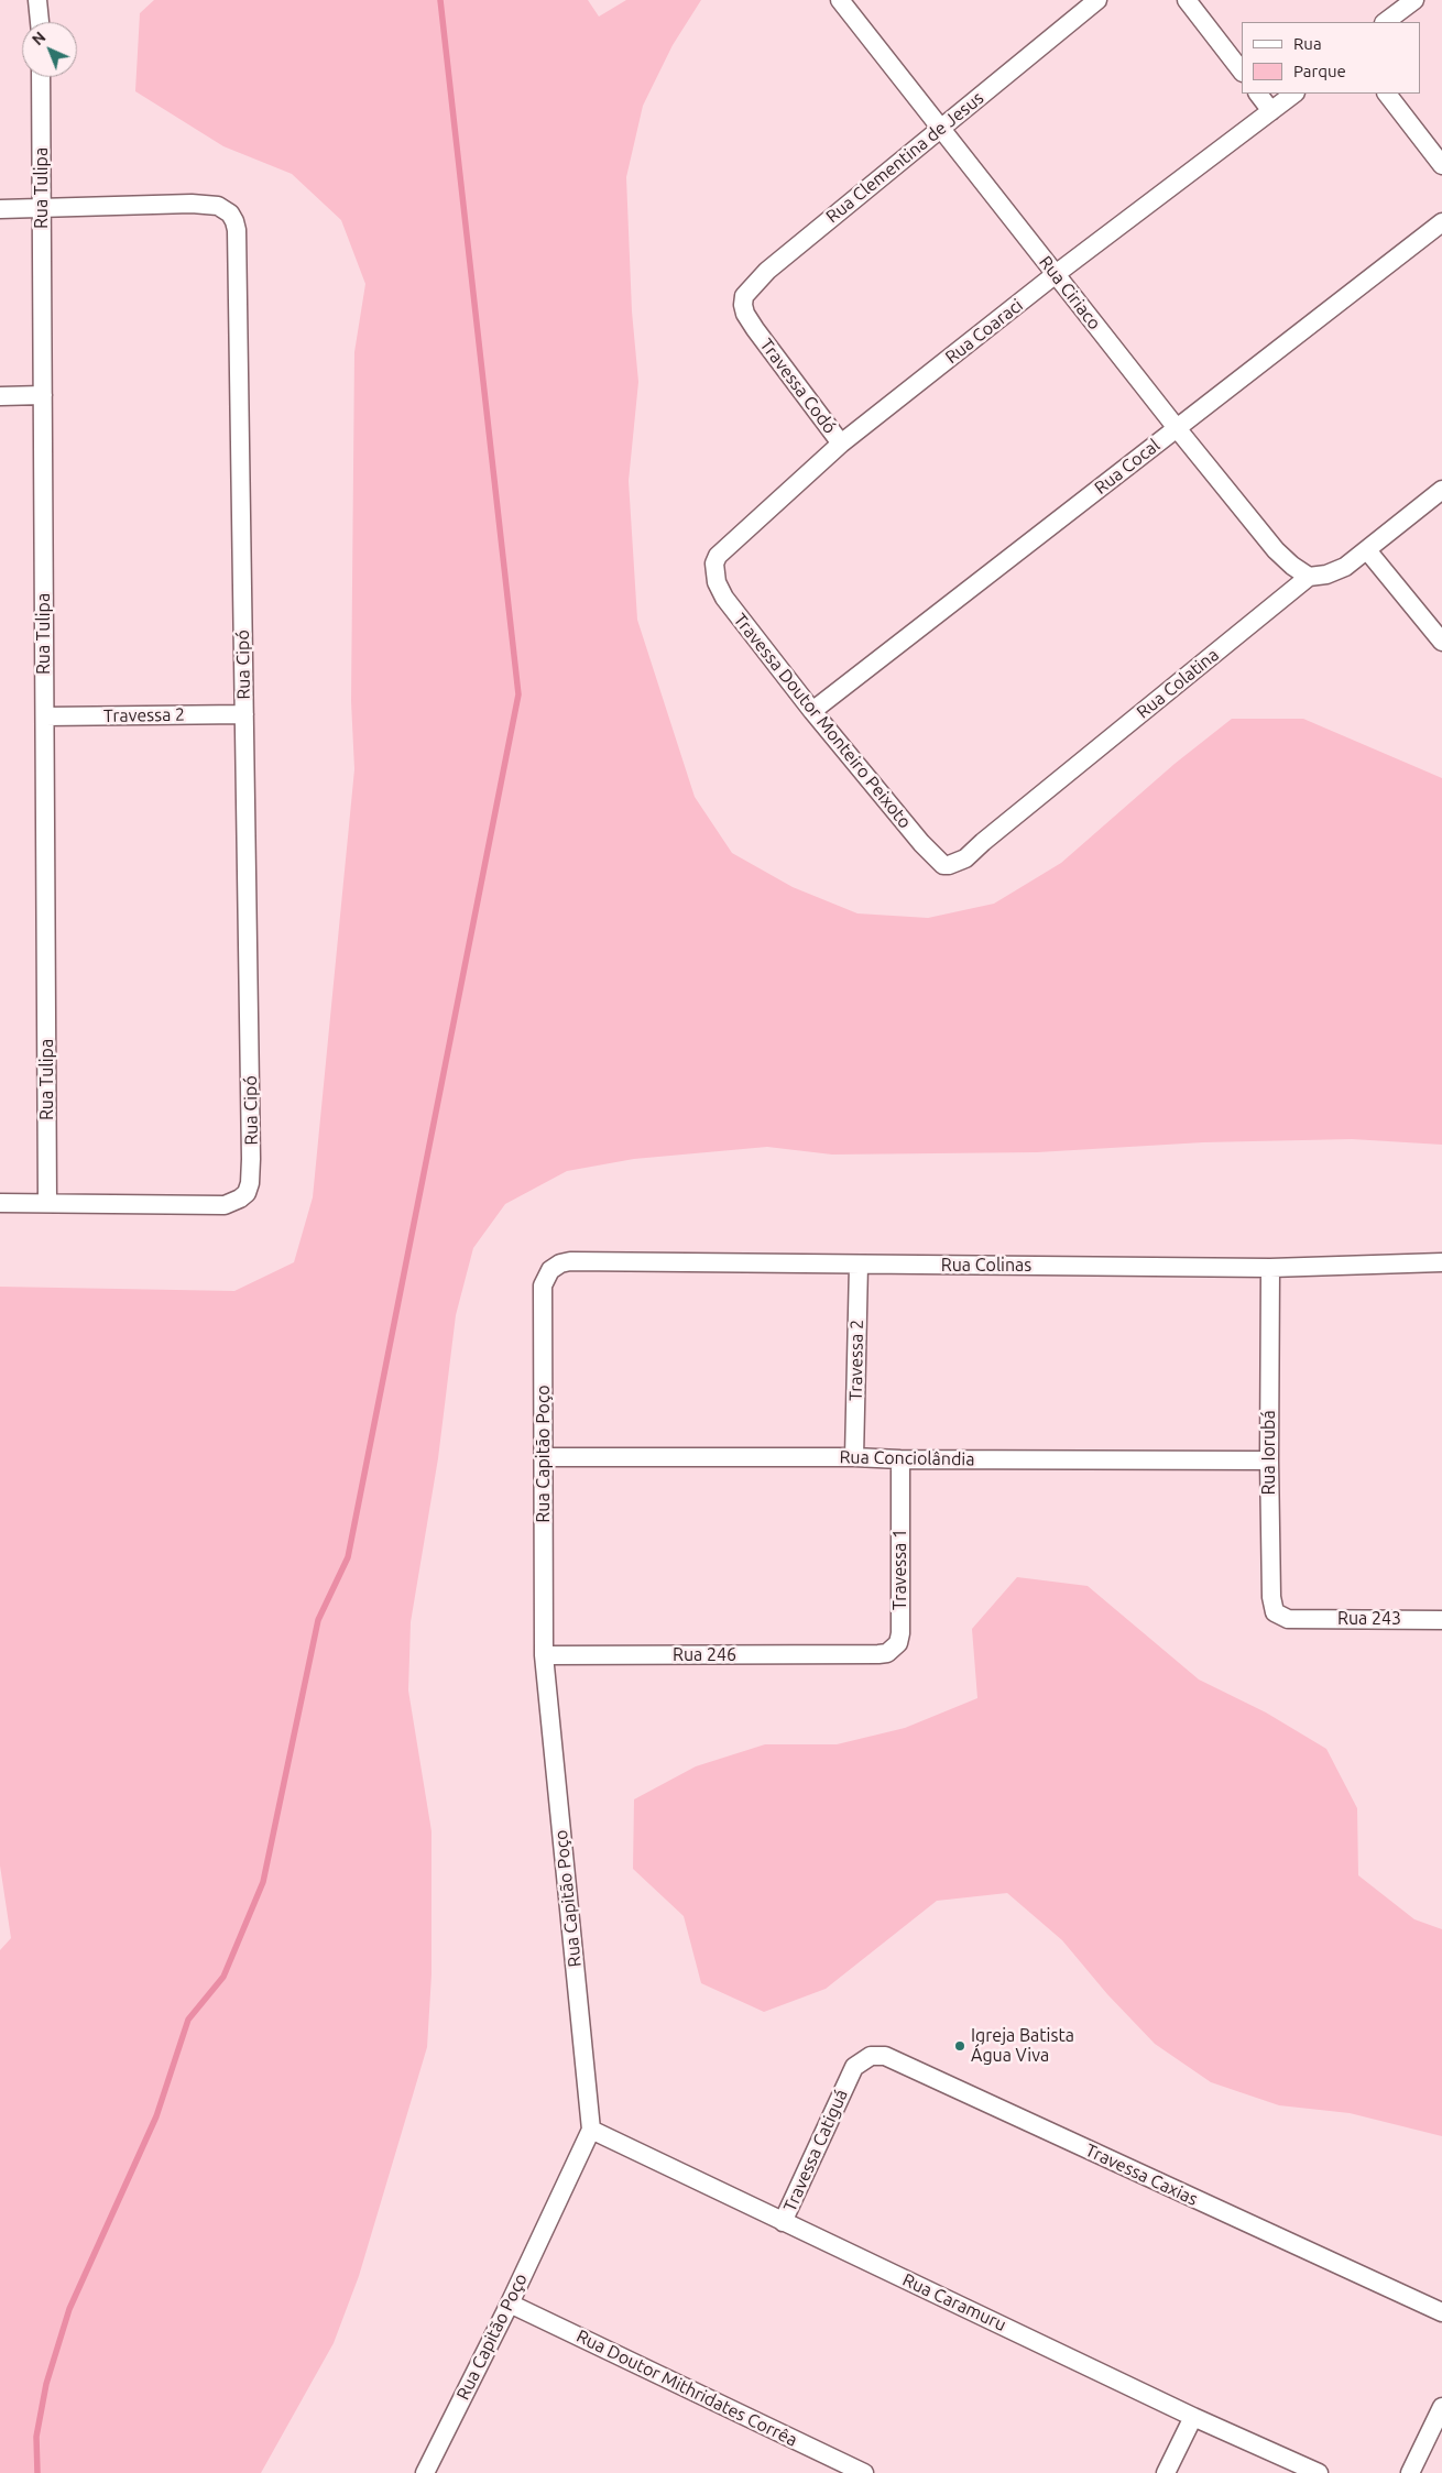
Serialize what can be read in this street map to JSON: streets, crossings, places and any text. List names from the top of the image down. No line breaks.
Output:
{"streets":{"street":["Rua Clementina de Jesus","Rua Tulipa","Rua Ciriaco","Rua Coaraci","Travessa Codó","Rua Cocal","Rua Cipó","Rua Colatina","Travessa 2","Travessa Doutor Monteiro Peixoto","Rua Colinas","Rua Iorubá","Rua Capitão Poço","Rua Conciolândia","Travessa 1","Rua 243","Rua 246","Travessa Catiguá","Travessa Caxias","Rua Caramuru","Rua Doutor Mithridates Corrêa"]},"crossings":[["Rua Clementina de Jesus","Rua Ciriaco"],["Rua Clementina de Jesus","Travessa Codó"],["Rua Tulipa","Rua Cipó"],["Rua Tulipa","Travessa 2"],["Rua Ciriaco","Rua Coaraci"],["Rua Ciriaco","Rua Cocal"],["Rua Ciriaco","Rua Colatina"],["Rua Coaraci","Travessa Codó"],["Rua Coaraci","Travessa Doutor Monteiro Peixoto"],["Rua Cocal","Travessa Doutor Monteiro Peixoto"],["Rua Cipó","Travessa 2"],["Rua Colatina","Travessa Doutor Monteiro Peixoto"],["Travessa 2","Rua Colinas"],["Travessa 2","Rua Conciolândia"],["Rua Colinas","Rua Iorubá"],["Rua Colinas","Rua Capitão Poço"],["Rua Iorubá","Rua Conciolândia"],["Rua Iorubá","Rua 243"],["Rua Capitão Poço","Rua Conciolândia"],["Rua Capitão Poço","Rua 246"],["Rua Capitão Poço","Rua Caramuru"],["Rua Capitão Poço","Rua Doutor Mithridates Corrêa"],["Rua Conciolândia","Travessa 1"],["Travessa 1","Rua 246"],["Travessa Catiguá","Travessa Caxias"],["Travessa Catiguá","Rua Caramuru"]],"places":["Igreja Batista Água Viva"],"legend":["Rua","Parque"],"north":"top left"}
